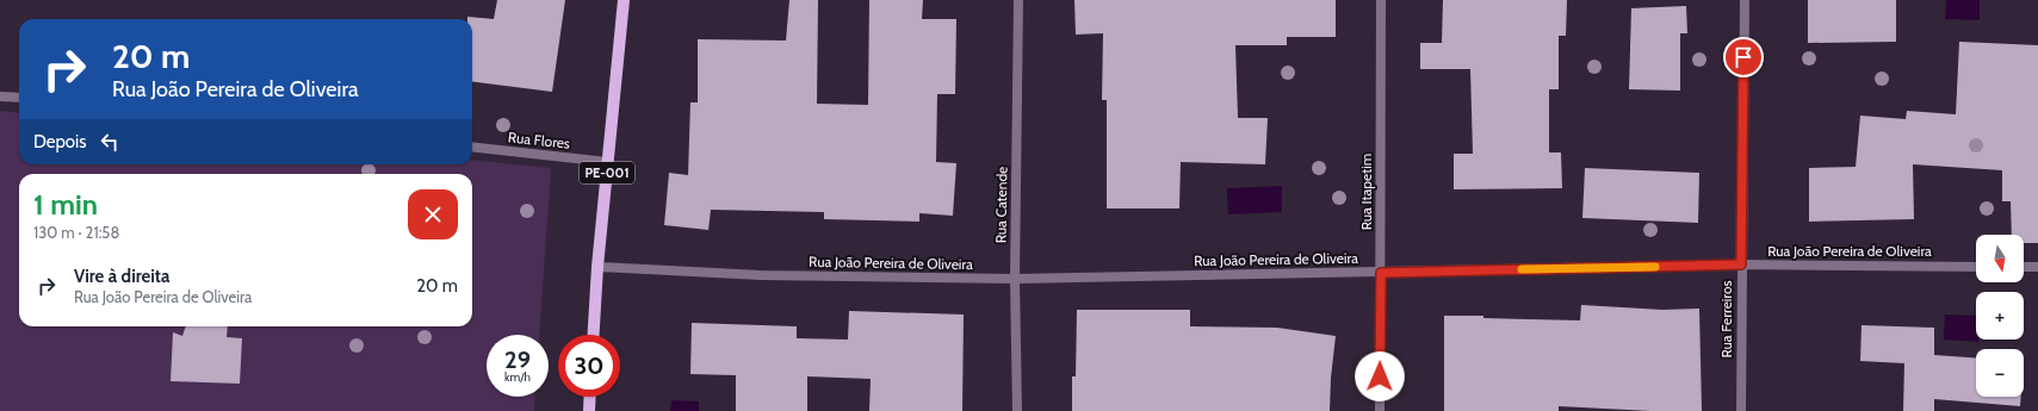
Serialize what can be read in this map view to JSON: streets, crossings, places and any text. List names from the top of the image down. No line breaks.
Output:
{"streets":{"main road":["PE-001"],"street":["Rua Flores","Rua Itapetim","Rua Catende","Rua João Pereira de Oliveira","Rua Ferreiros"]},"crossings":[["Rua Flores","PE-001"],["PE-001","Rua João Pereira de Oliveira"],["Rua Itapetim","Rua João Pereira de Oliveira"],["Rua Catende","Rua João Pereira de Oliveira"],["Rua João Pereira de Oliveira","Rua Ferreiros"]],"north":"bottom","page":{"turn":["20 m","Rua João Pereira de Oliveira"],"then":"Depois","heading":["1 min","130 m · 21:58"],"map_buttons":["+","−"],"list":[{"name":"Vire à direita","note":"Rua João Pereira de Oliveira","value":"20 m"}],"speed":"29 km/h","limit":"30"}}
